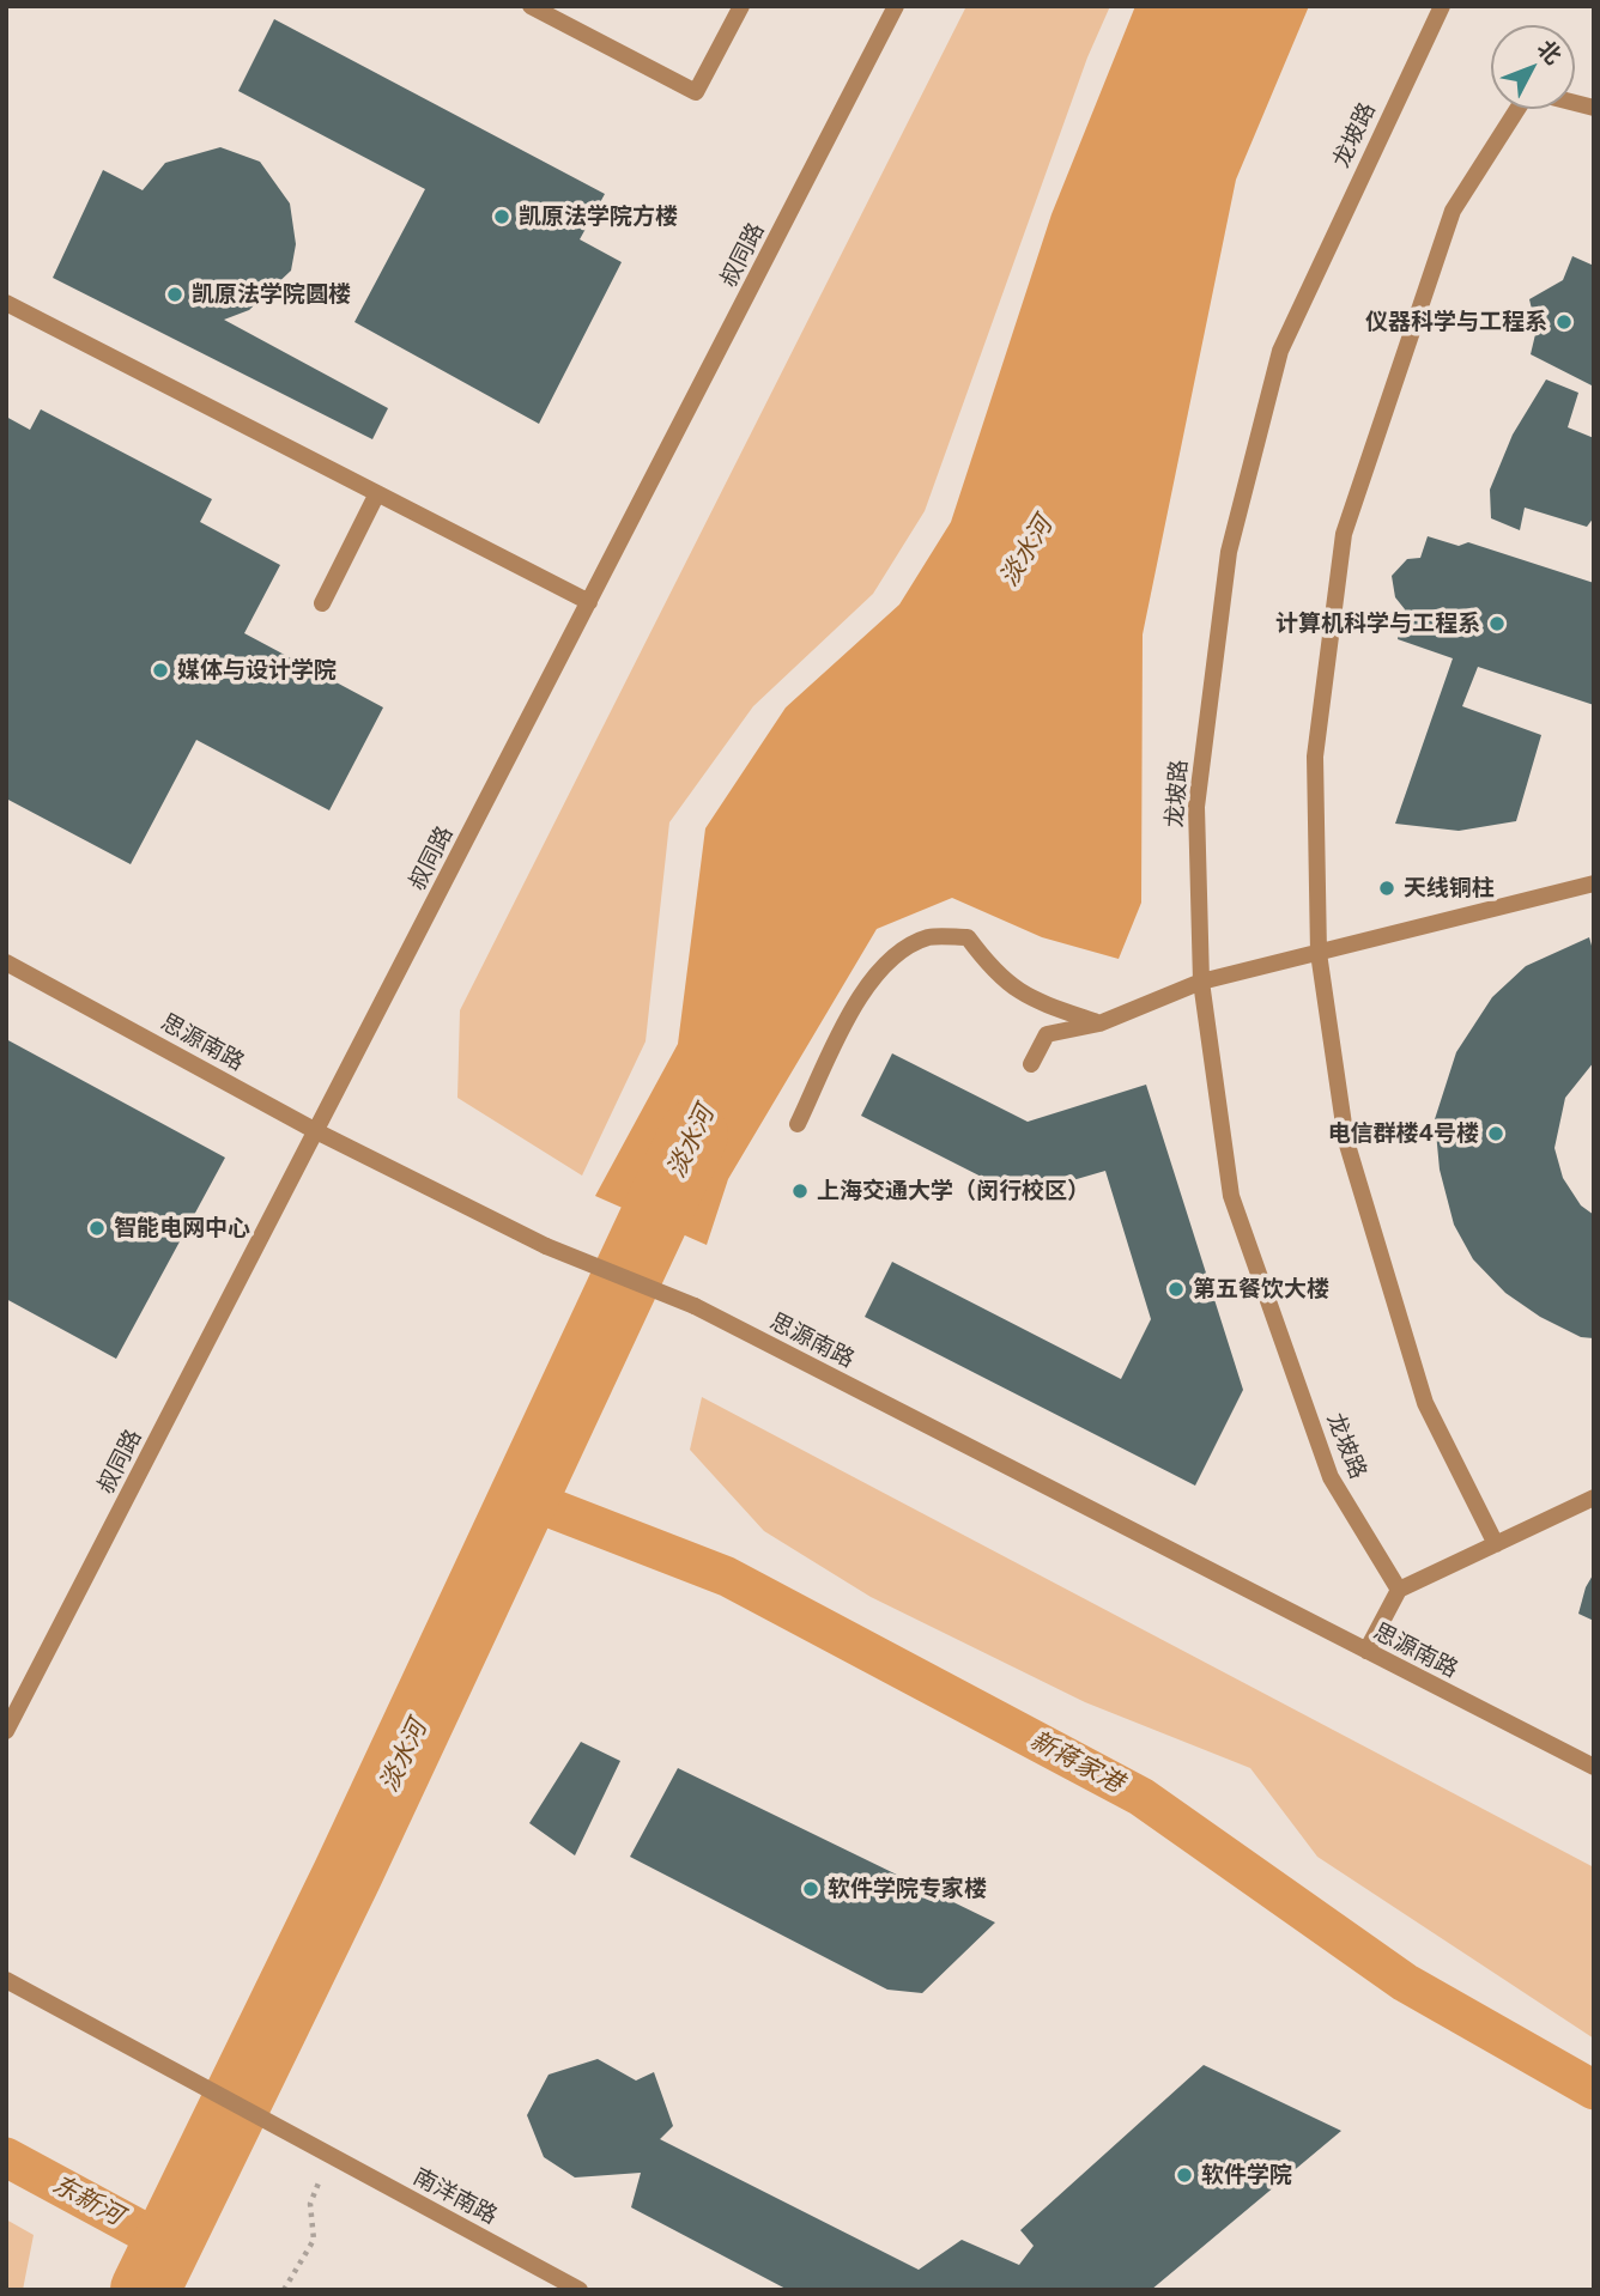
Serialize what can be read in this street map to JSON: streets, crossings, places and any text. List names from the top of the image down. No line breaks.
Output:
{"streets":{"street":["龙坡路","叔同路","思源南路","南洋南路"]},"crossings":[["叔同路","思源南路"]],"water":["淡水河","新蒋家港","东新河"],"places":["凯原法学院方楼","凯原法学院圆楼","仪器科学与工程系","计算机科学与工程系","媒体与设计学院","天线铜柱","电信群楼4号楼","上海交通大学（闵行校区）","智能电网中心","第五餐饮大楼","软件学院专家楼","软件学院"],"north":"top right"}
